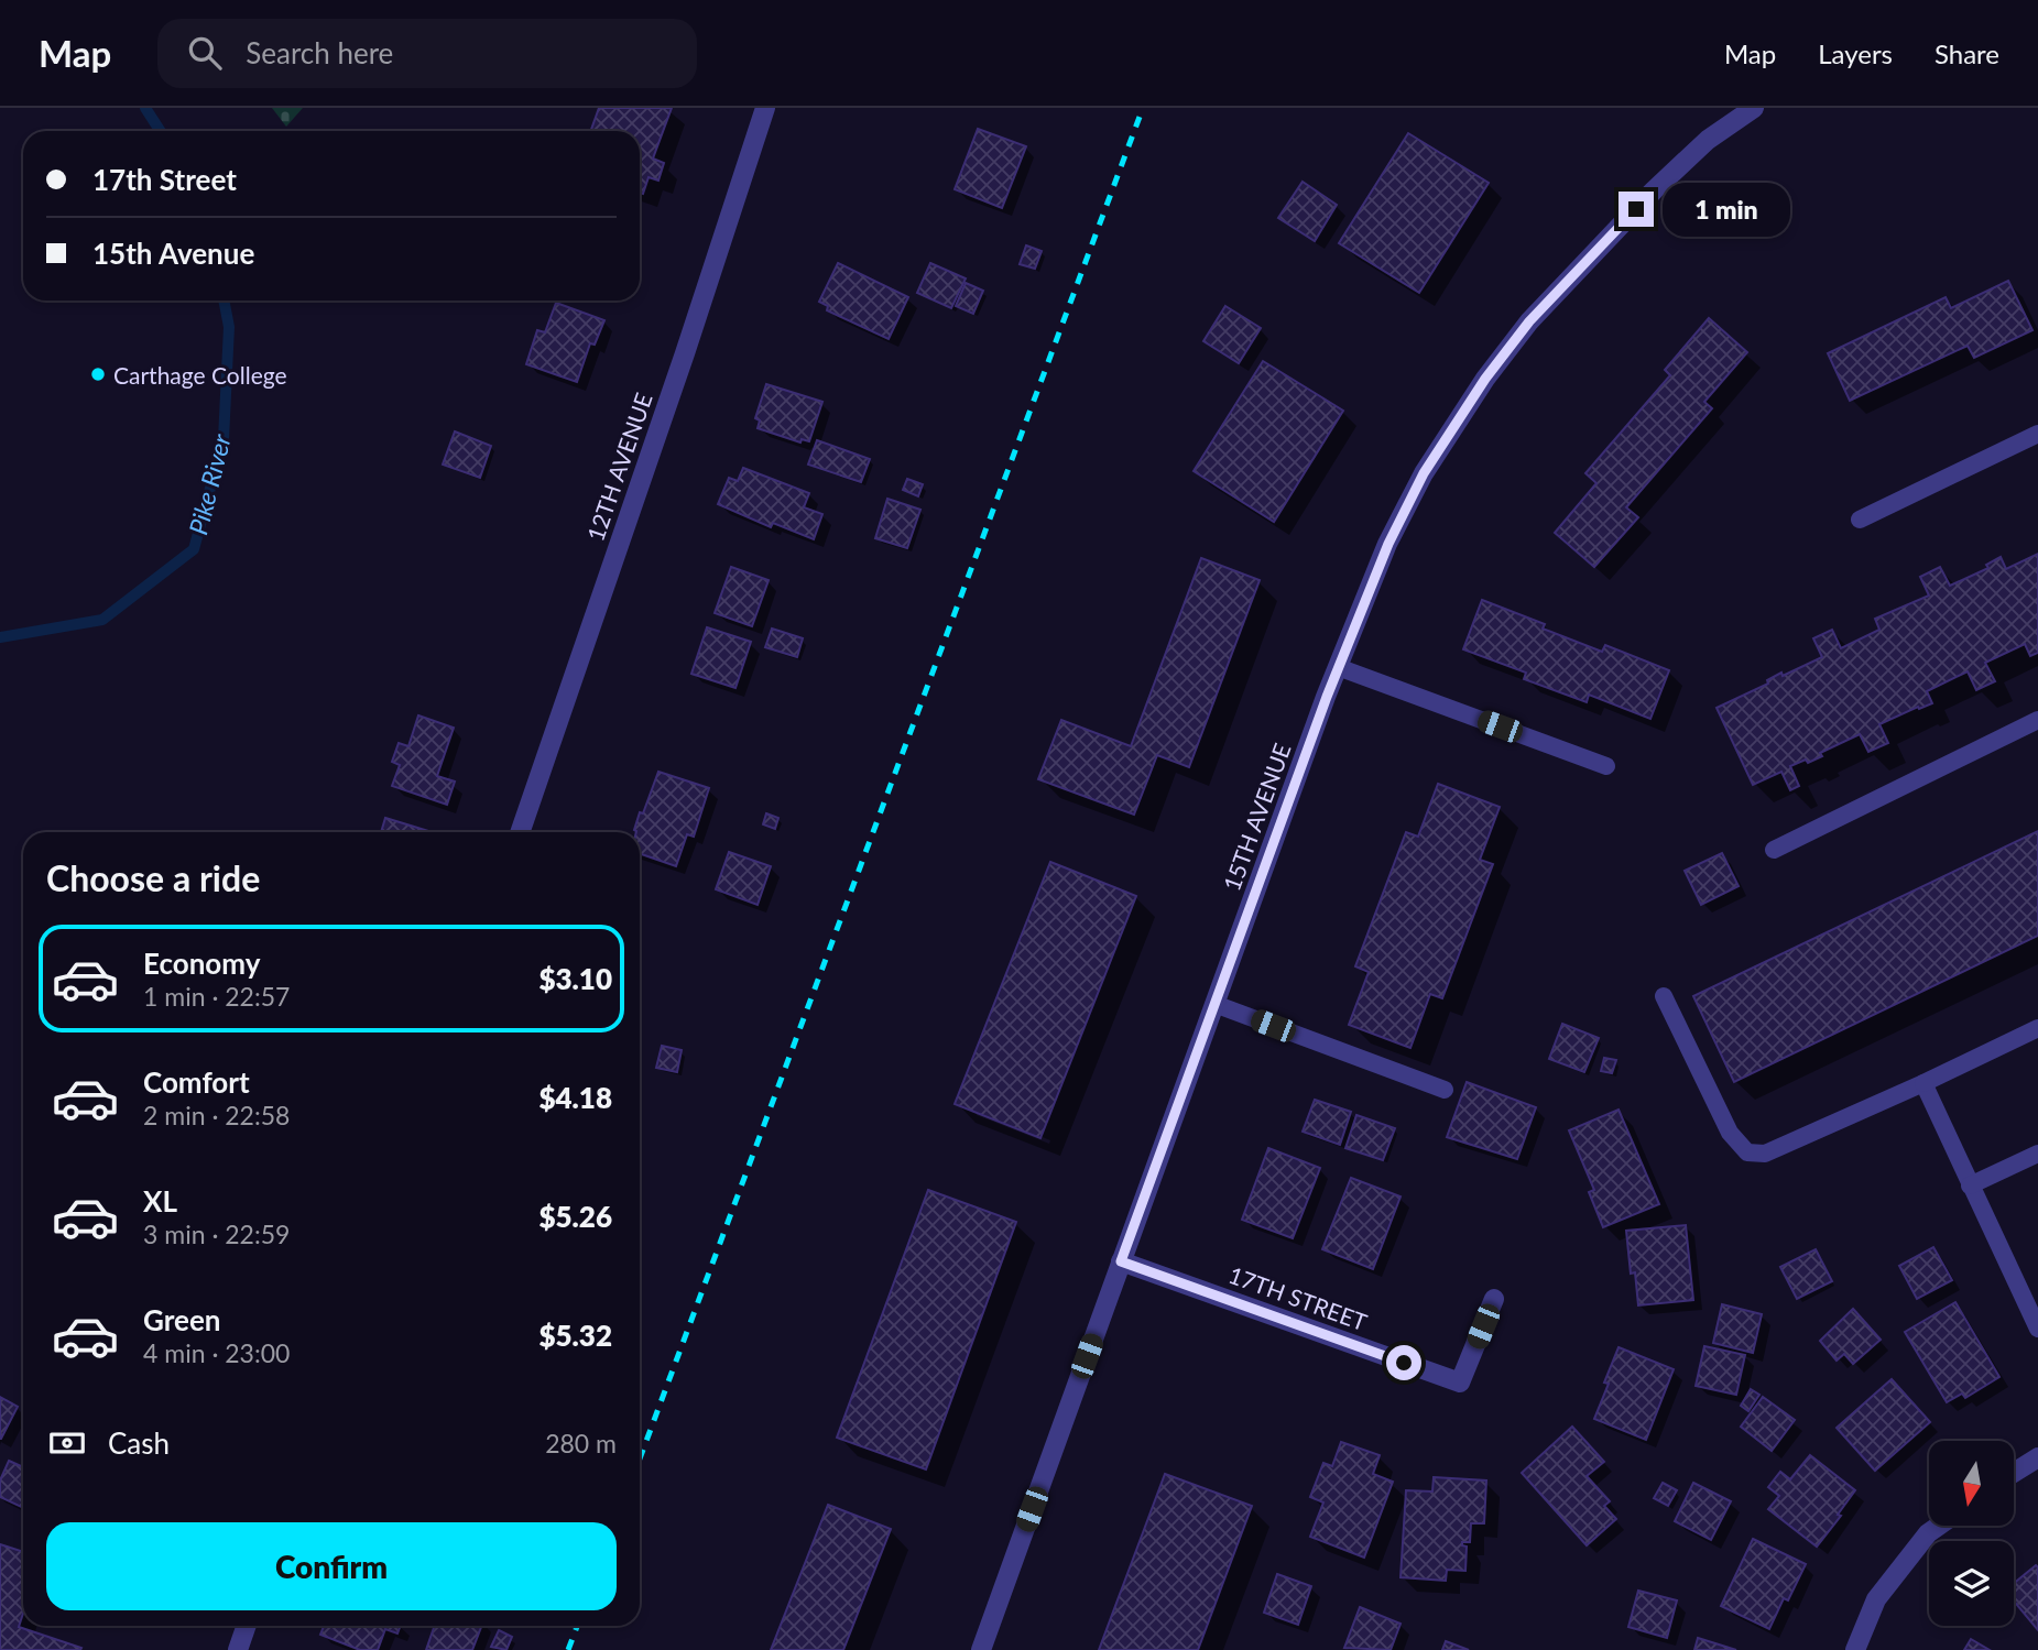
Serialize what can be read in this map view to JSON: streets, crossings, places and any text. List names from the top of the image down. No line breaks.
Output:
{"streets":{"street":["12TH AVENUE","15TH AVENUE","17TH STREET"]},"crossings":[["15TH AVENUE","17TH STREET"]],"water":["Pike River"],"places":["Carthage College"],"north":"bottom","page":{"header":"Map","search":"Search here","nav":["Map","Layers","Share"],"banner":["17th Street","15th Avenue"],"bubble":"1 min","heading":"Choose a ride","list":[{"name":"Economy","note":"1 min · 22:57","value":"$3.10"},{"name":"Comfort","note":"2 min · 22:58","value":"$4.18"},{"name":"XL","note":"3 min · 22:59","value":"$5.26"},{"name":"Green","note":"4 min · 23:00","value":"$5.32"}],"pay":["Cash","280 m"],"buttons":"Confirm"}}
